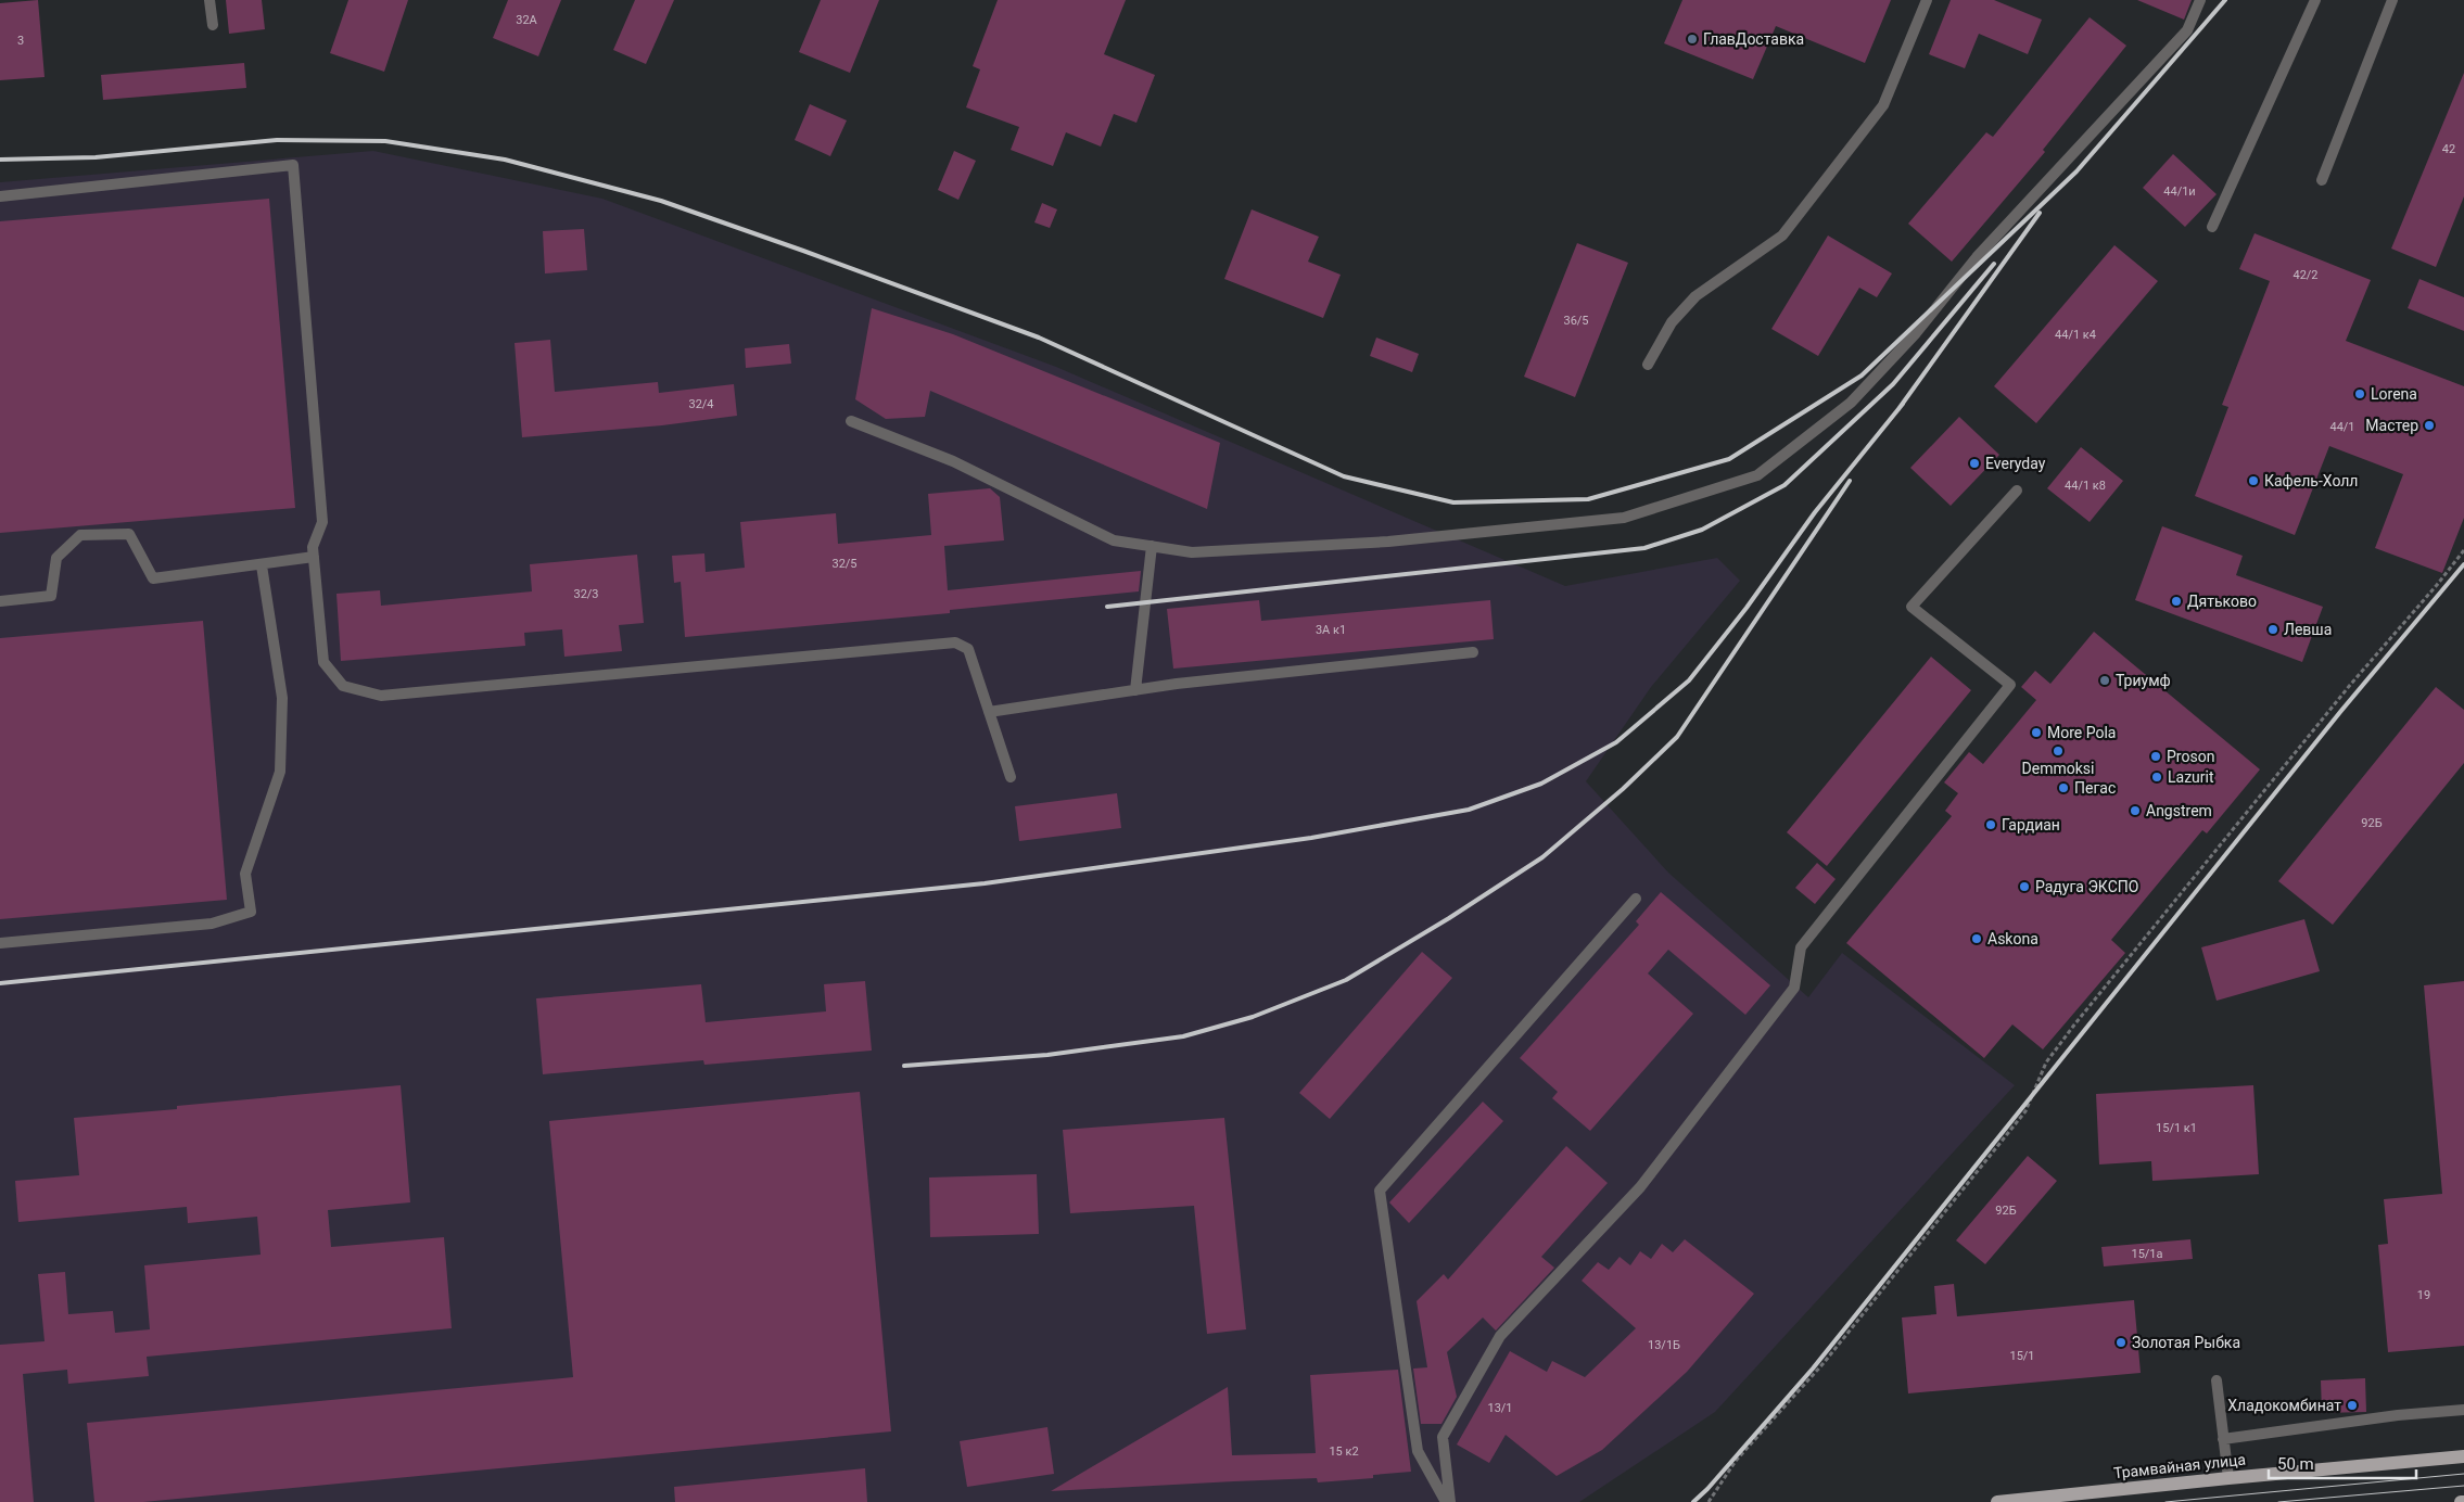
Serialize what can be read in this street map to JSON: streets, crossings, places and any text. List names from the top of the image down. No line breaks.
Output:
{"streets":{"main road":["Трамвайная улица"]},"places":["ГлавДоставка","Lorena","Мастер","Everyday","Кафель-Холл","Дятьково","Левша","Триумф","More Pola","Demmoksi","Proson","Lazurit","Пегас","Angstrem","Гардиан","Радуга ЭКСПО","Askona","Золотая Рыбка","Хладокомбинат"],"house_numbers":["32А","3","42","44/1и","42/2","36/5","44/1 к4","32/4","44/1","44/1 к8","32/5","32/3","3А к1","92Б","15/1 к1","92Б","15/1а","19","13/1Б","15/1","13/1","15 к2"],"scale_bar":"50 m"}
